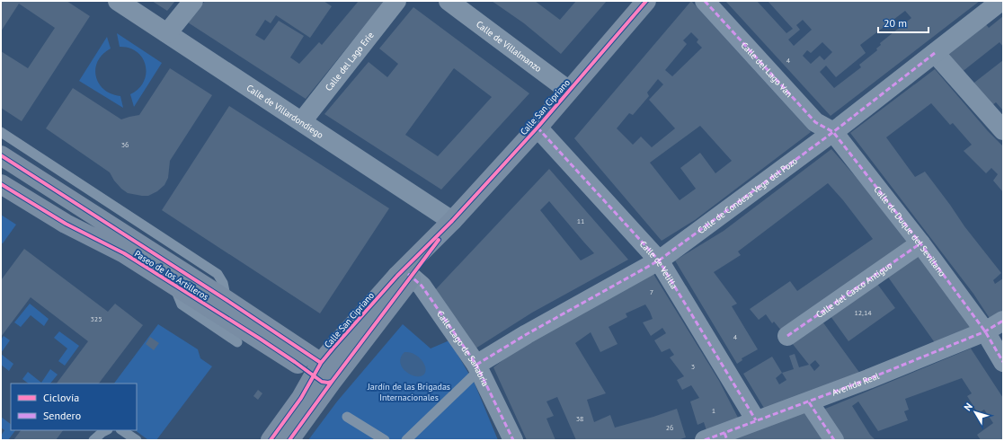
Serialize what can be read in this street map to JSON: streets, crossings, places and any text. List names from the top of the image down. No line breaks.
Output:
{"streets":{"street":["Calle de Villalmanzo","Calle del Lago Erie","Calle del Lago Van","Calle San Cipriano","Calle de Villardondiego","Calle de Condesa Vega del Pozo","Calle de Duque del Sevillano","Calle de Velilla","Paseo de los Artilleros","Calle del Casco Antiguo","Calle Lago de Sanabria","Avenida Real"]},"crossings":[["Calle de Villalmanzo","Calle San Cipriano"],["Calle del Lago Erie","Calle de Villardondiego"],["Calle del Lago Van","Calle de Condesa Vega del Pozo"],["Calle del Lago Van","Calle de Duque del Sevillano"],["Calle San Cipriano","Calle de Villardondiego"],["Calle San Cipriano","Calle de Velilla"],["Calle San Cipriano","Paseo de los Artilleros"],["Calle San Cipriano","Calle Lago de Sanabria"],["Calle de Condesa Vega del Pozo","Calle de Duque del Sevillano"],["Calle de Condesa Vega del Pozo","Calle de Velilla"],["Calle de Condesa Vega del Pozo","Calle Lago de Sanabria"],["Calle de Duque del Sevillano","Calle del Casco Antiguo"],["Calle de Duque del Sevillano","Avenida Real"],["Calle de Velilla","Avenida Real"]],"parks":["Jardín de las Brigadas Internacionales"],"house_numbers":["4","36","11","7","12,14","325","4","3","1","38","26"],"legend":["Ciclovía","Sendero"],"scale_bar":"20 m","north":"top left"}
